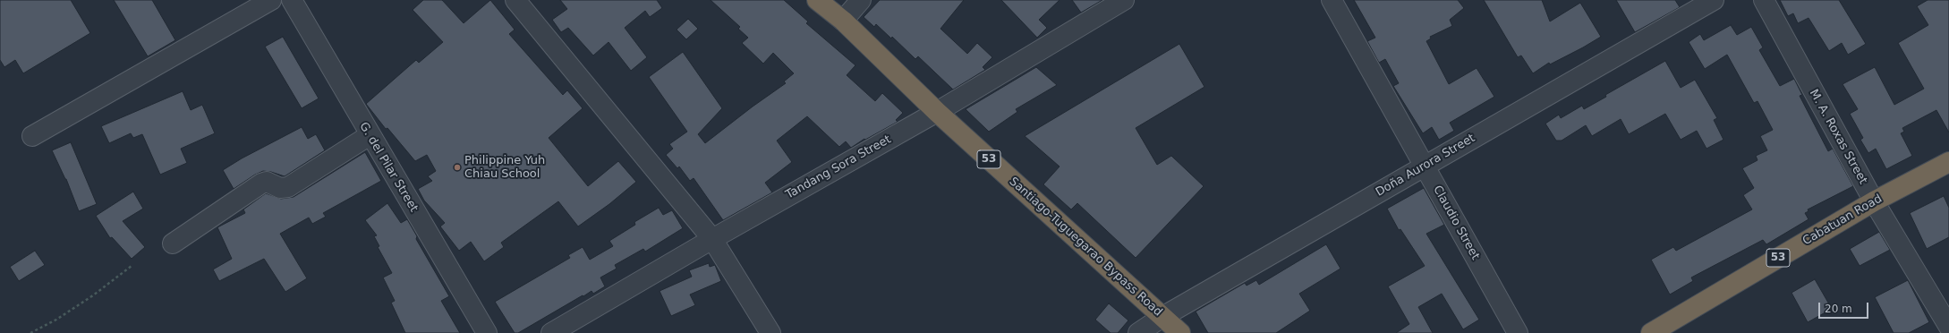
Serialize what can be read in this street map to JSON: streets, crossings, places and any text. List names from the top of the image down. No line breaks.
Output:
{"streets":{"highway":["53","Cabatuan Road","Santiago-Tuguegarao Bypass Road"],"street":["M. A. Roxas Street","Doña Aurora Street","G. del Pilar Street","Tandang Sora Street","Claudio Street"]},"crossings":[["M. A. Roxas Street","Cabatuan Road"],["Doña Aurora Street","Claudio Street"],["Doña Aurora Street","Santiago-Tuguegarao Bypass Road"],["Tandang Sora Street","Santiago-Tuguegarao Bypass Road"]],"places":["Philippine Yuh Chiau School"],"scale_bar":"20 m"}
